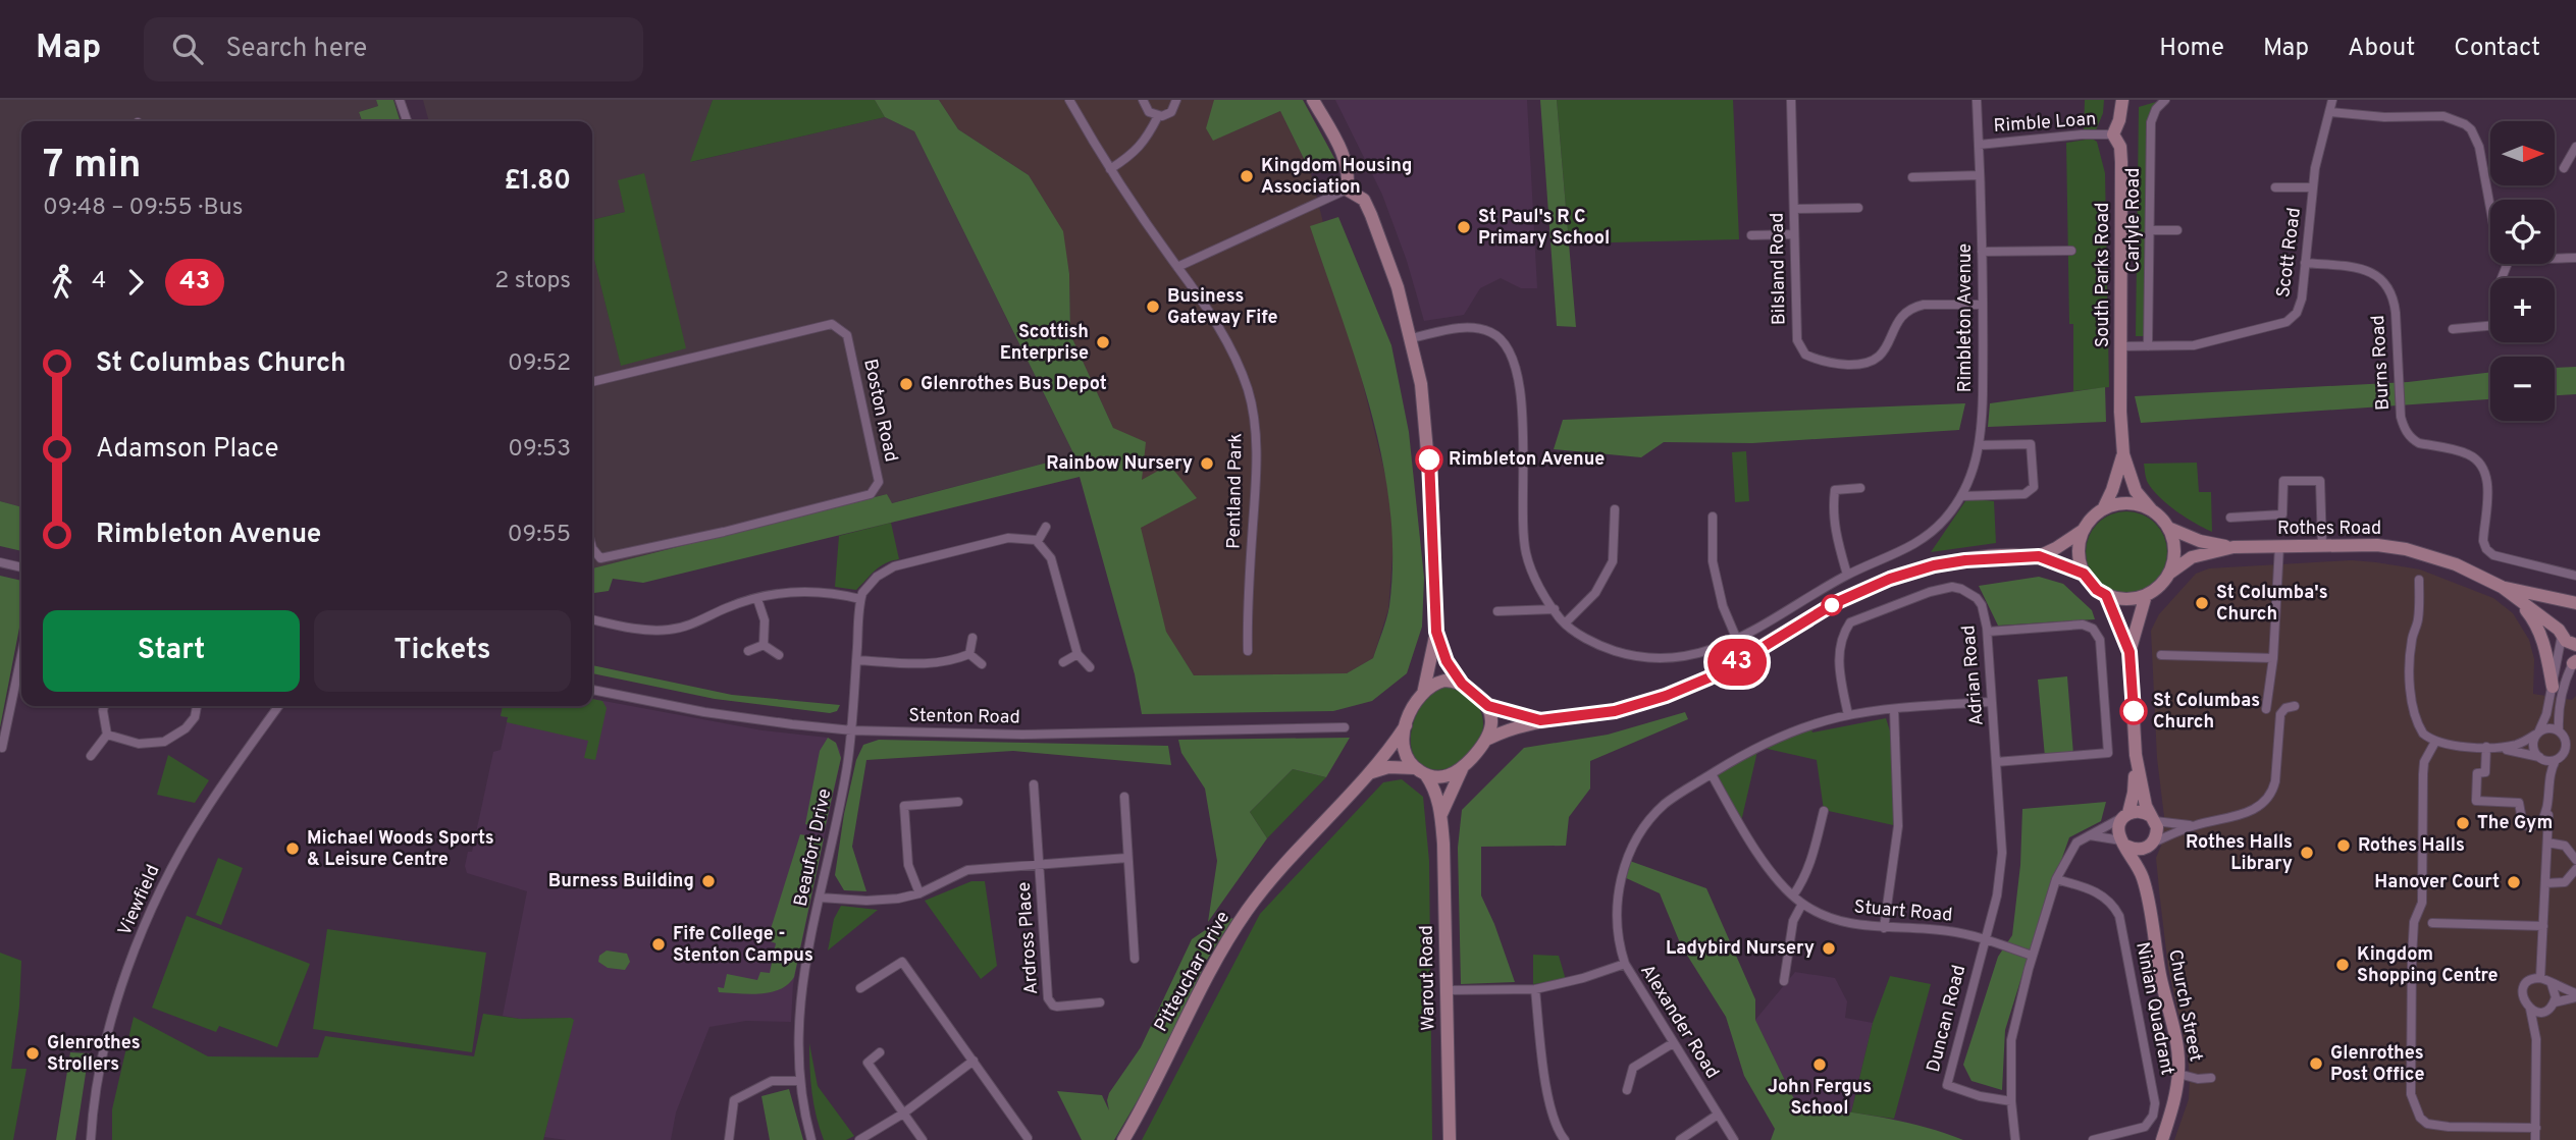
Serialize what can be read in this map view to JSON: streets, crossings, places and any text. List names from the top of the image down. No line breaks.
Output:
{"streets":{"street":["Rimble Loan","Carlyle Road","Scott Road","Bilsland Road","South Parks Road","Rimbleton Avenue","Burns Road","Boston Road","Pentland Park","Rothes Road","Adrian Road","Stenton Road","Beaufort Drive","Viewfield","Stuart Road","Ardross Place","Pitteuchar Drive","Warout Road","Church Street","Ninian Quadrant","Duncan Road","Alexander Road"]},"crossings":[["Rimble Loan","South Parks Road"],["Rimble Loan","Rimbleton Avenue"],["Carlyle Road","Scott Road"],["Scott Road","South Parks Road"],["Scott Road","Burns Road"],["Bilsland Road","Rimbleton Avenue"],["South Parks Road","Rothes Road"],["Adrian Road","Stuart Road"],["Adrian Road","Duncan Road"],["Adrian Road","Alexander Road"],["Stenton Road","Beaufort Drive"],["Beaufort Drive","Ardross Place"],["Stuart Road","Duncan Road"],["Stuart Road","Alexander Road"]],"places":["Kingdom Housing Association","St Paul's R C Primary School","Business Gateway Fife","Scottish Enterprise","Glenrothes Bus Depot","Rimbleton Avenue","Rainbow Nursery","St Columba's Church","St Columbas Church","The Gym","Rothes Halls","Michael Woods Sports & Leisure Centre","Rothes Halls Library","Burness Building","Hanover Court","Fife College - Stenton Campus","Ladybird Nursery","Kingdom Shopping Centre","Glenrothes Strollers","Glenrothes Post Office","John Fergus School"],"lines":["bus line 43"],"north":"right","page":{"header":"Map","search":"Search here","nav":["Home","Map","About","Contact"],"on_map":"43","map_buttons":["+","−"],"heading":["7 min","09:48 – 09:55 · Bus","£1.80"],"legs":["4","43","2 stops"],"list":[{"name":"St Columbas Church","value":"09:52"},{"name":"Adamson Place","value":"09:53"},{"name":"Rimbleton Avenue","value":"09:55"}],"buttons":["Start","Tickets"]}}
